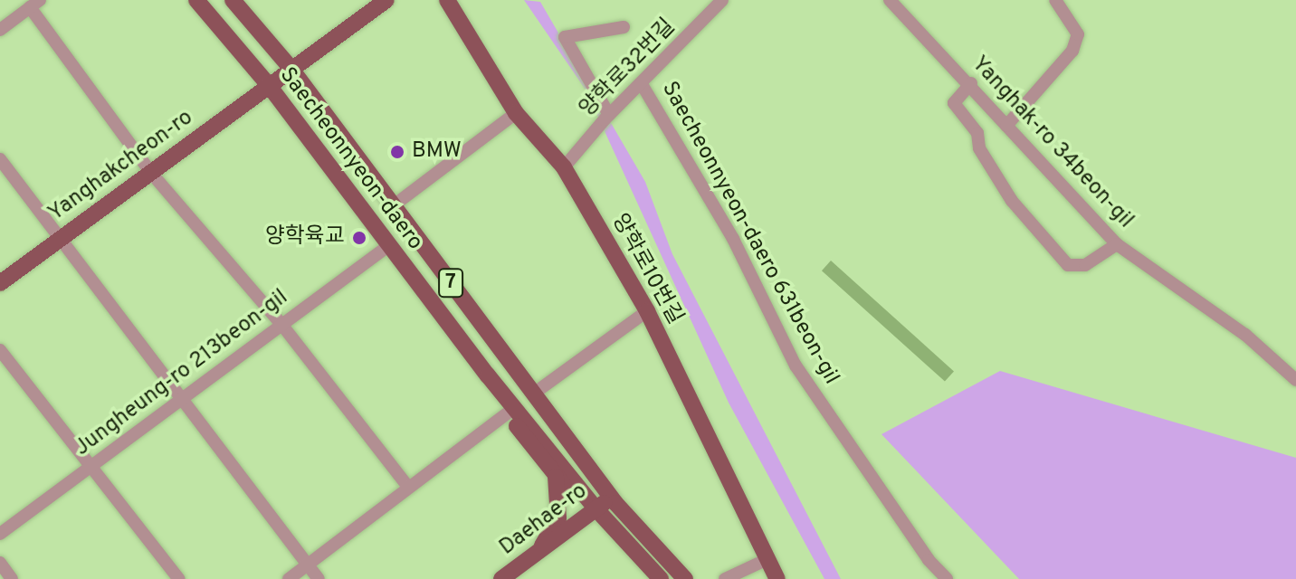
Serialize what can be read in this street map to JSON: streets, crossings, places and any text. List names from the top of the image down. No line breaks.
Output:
{"streets":{"main road":["Saecheonnyeon-daero","Yanghakcheon-ro","양학로10번길","7","Daehae-ro"],"street":["양학로32번길","Yanghak-ro 34beon-gil","Saecheonnyeon-daero 631beon-gil","Jungheung-ro 213beon-gil"]},"crossings":[["양학로32번길","Saecheonnyeon-daero 631beon-gil"],["양학로32번길","양학로10번길"],["Saecheonnyeon-daero","Yanghakcheon-ro"],["Saecheonnyeon-daero","Jungheung-ro 213beon-gil"],["Saecheonnyeon-daero","Daehae-ro"]],"places":["BMW","양학육교"]}
